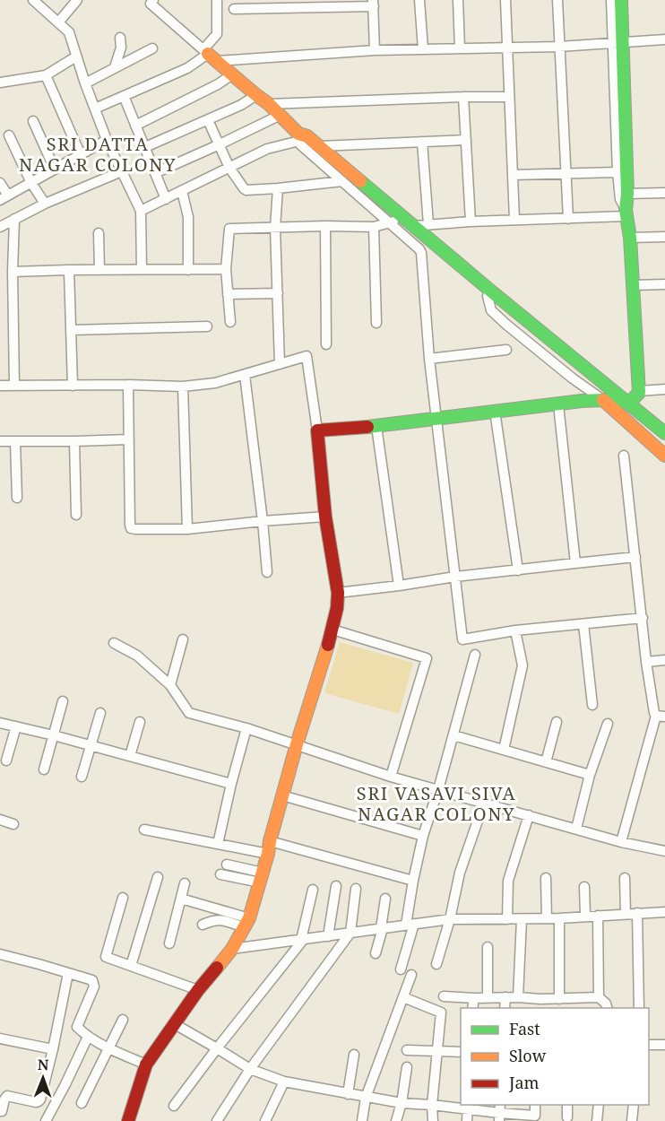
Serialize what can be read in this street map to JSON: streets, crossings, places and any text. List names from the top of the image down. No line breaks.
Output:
{"districts":["SRI DATTA NAGAR COLONY","SRI VASAVI SIVA NAGAR COLONY"],"legend":["Fast","Slow","Jam"],"north":"top"}
